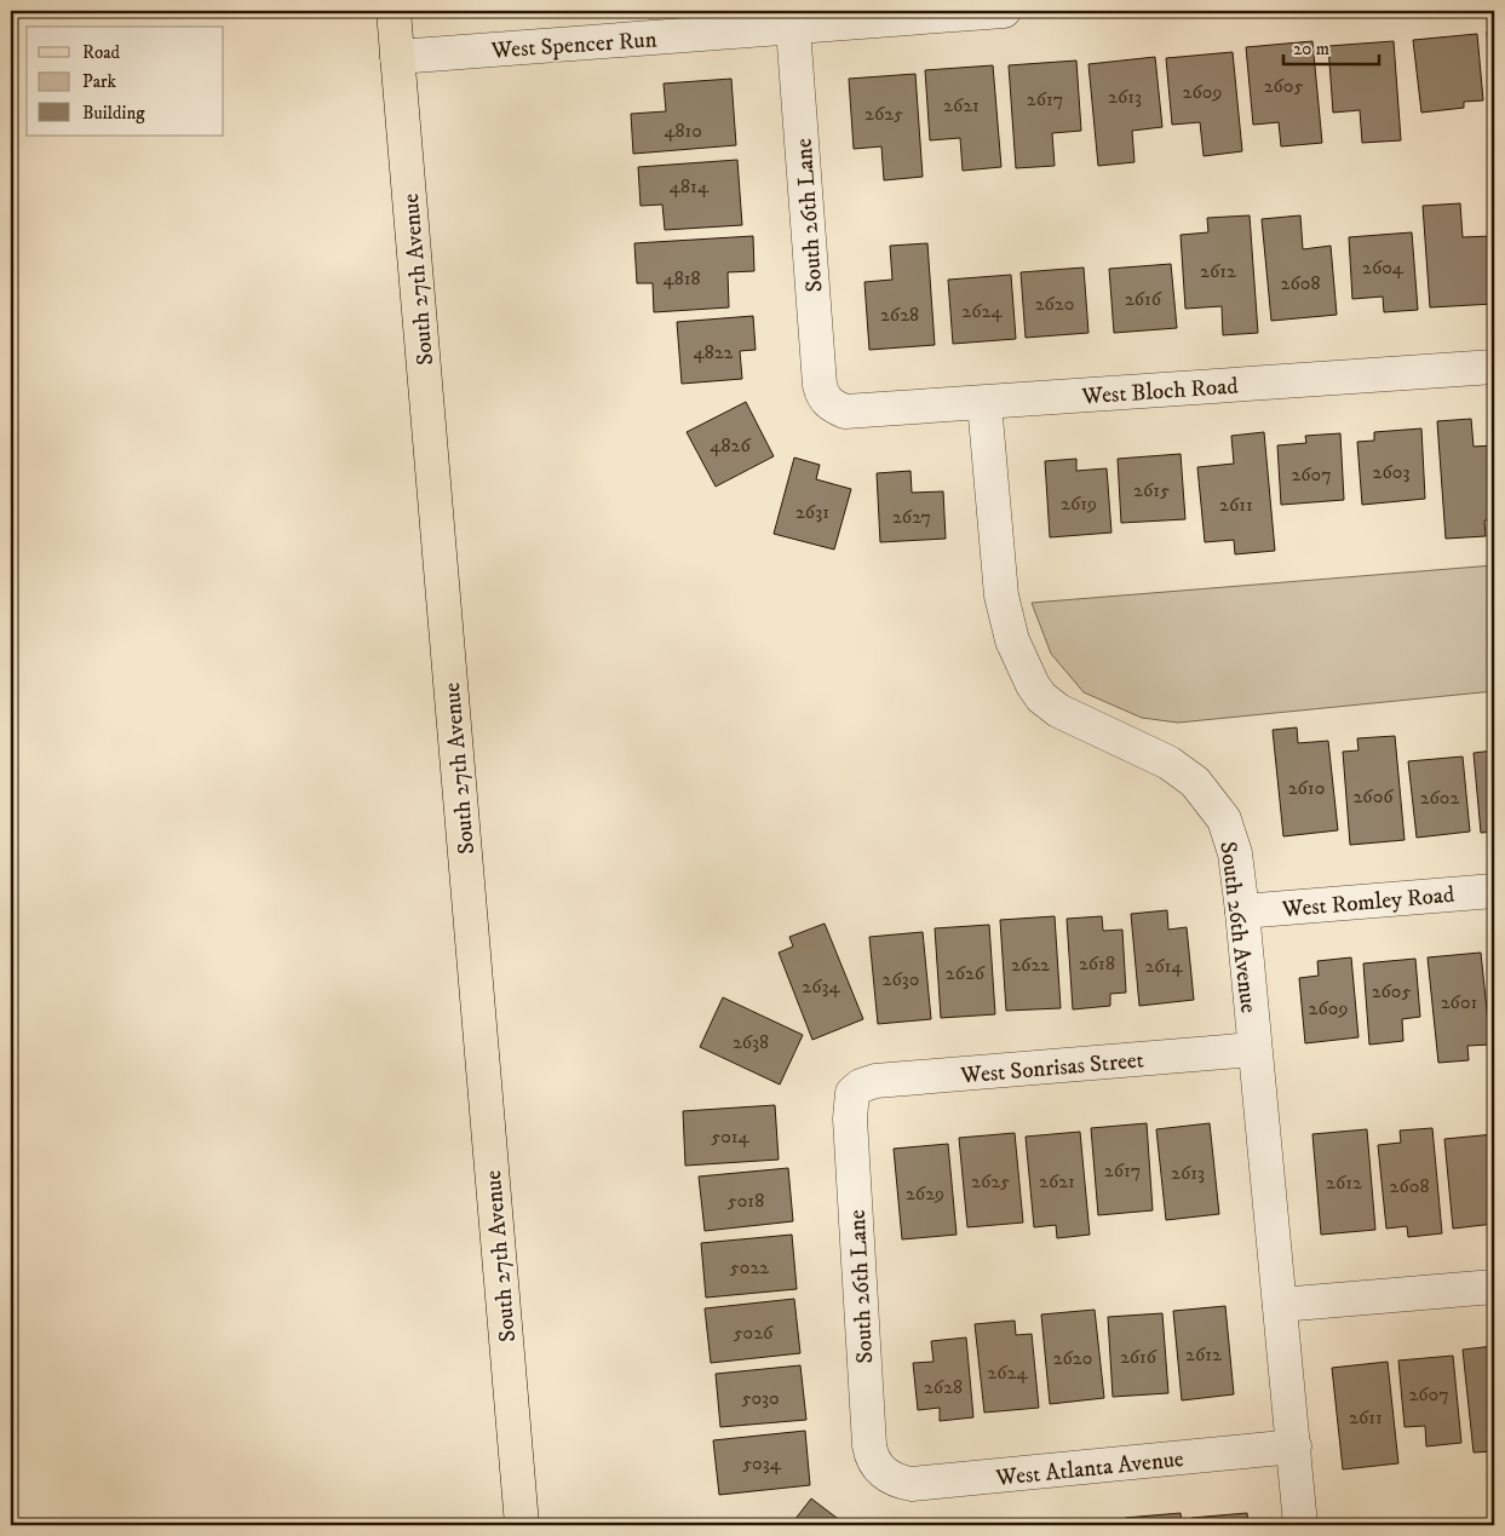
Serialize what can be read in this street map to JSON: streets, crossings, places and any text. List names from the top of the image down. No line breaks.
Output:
{"streets":{"main road":["South 27th Avenue"],"street":["West Spencer Run","South 26th Lane","West Bloch Road","West Romley Road","South 26th Avenue","West Sonrisas Street","West Atlanta Avenue"]},"crossings":[["West Spencer Run","South 26th Lane"],["West Spencer Run","South 27th Avenue"],["South 26th Lane","West Bloch Road"],["South 26th Lane","West Sonrisas Street"],["South 26th Lane","West Atlanta Avenue"],["West Bloch Road","South 26th Avenue"],["West Romley Road","South 26th Avenue"],["South 26th Avenue","West Sonrisas Street"],["South 26th Avenue","West Atlanta Avenue"]],"house_numbers":["2605","2609","2613","2617","2621","2625","4810","4814","2604","2612","4818","2608","2616","2620","2624","2628","4822","4826","2603","2607","2615","2619","2611","2631","2627","2610","2606","2602","2618","2622","2614","2626","2630","2634","2605","2601","2609","2638","5014","2617","2613","2625","2621","2612","2608","2629","5018","5022","5026","2612","2616","2620","2624","2628","2607","5030","2611","5034"],"legend":["Road","Park","Building"],"scale_bar":"20 m"}
